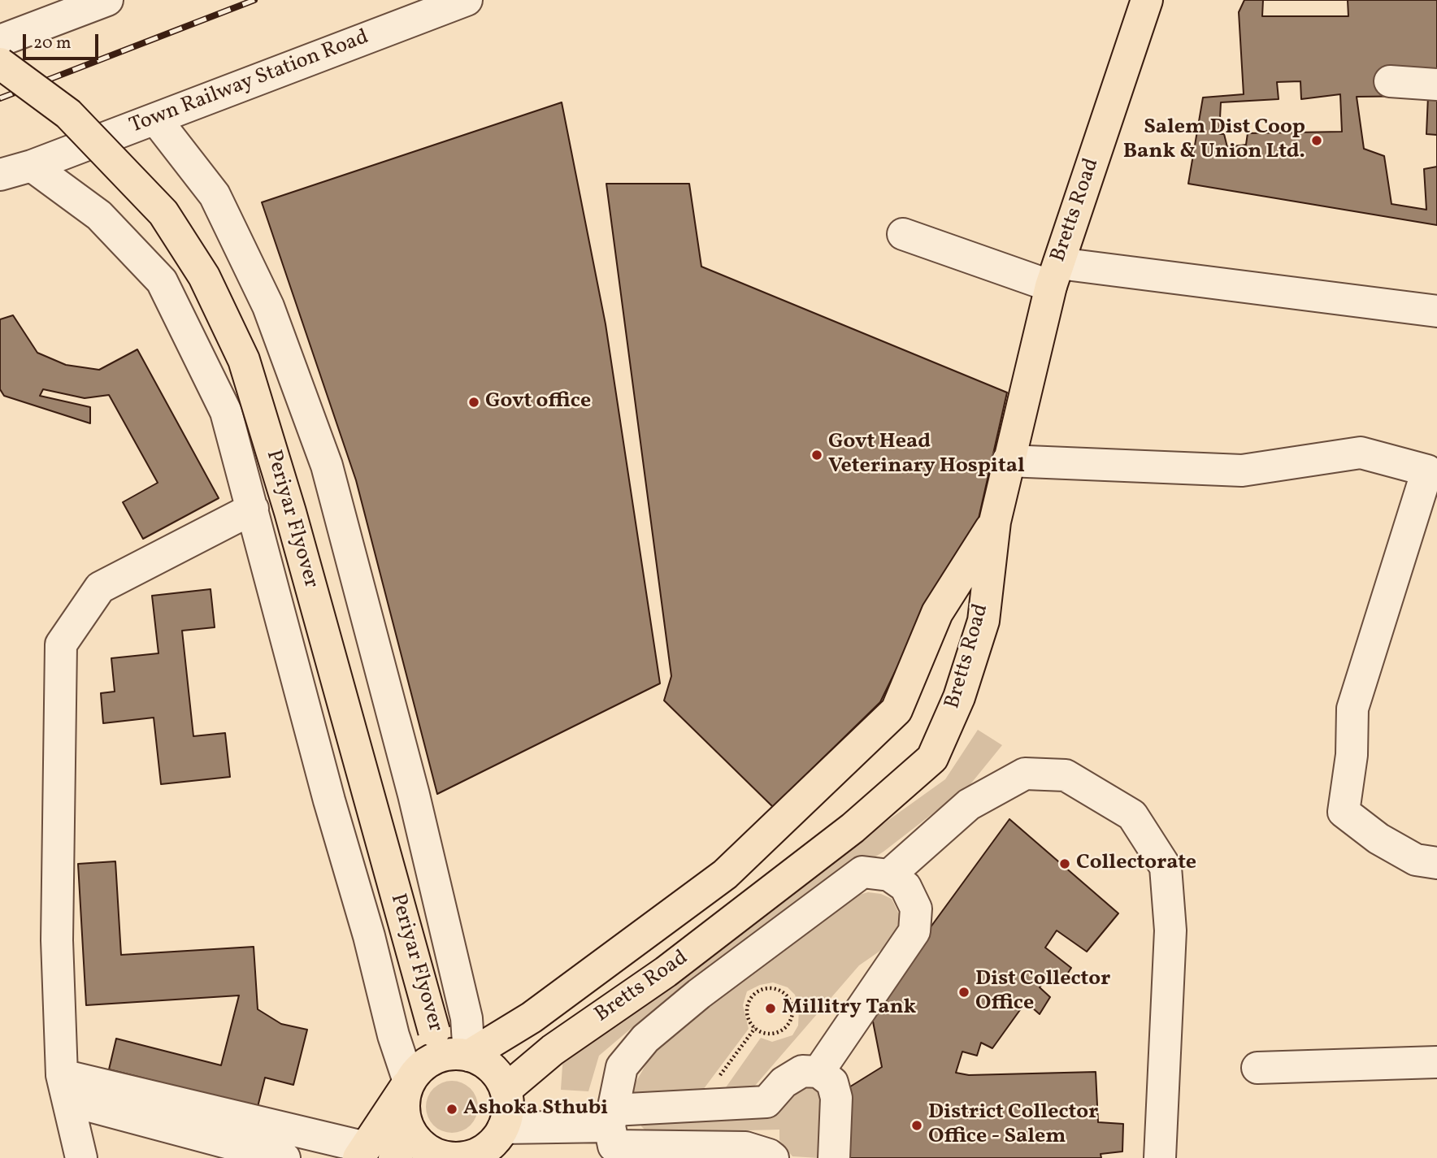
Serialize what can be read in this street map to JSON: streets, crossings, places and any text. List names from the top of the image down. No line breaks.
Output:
{"streets":{"main road":["Bretts Road","Periyar Flyover"],"street":["Town Railway Station Road"]},"crossings":[["Bretts Road","Periyar Flyover"]],"places":["Salem Dist Coop Bank & Union Ltd.","Govt office","Govt Head Veterinary Hospital","Collectorate","Dist Collector Office","Millitry Tank","Ashoka Sthubi","District Collector Office - Salem"],"scale_bar":"20 m"}
